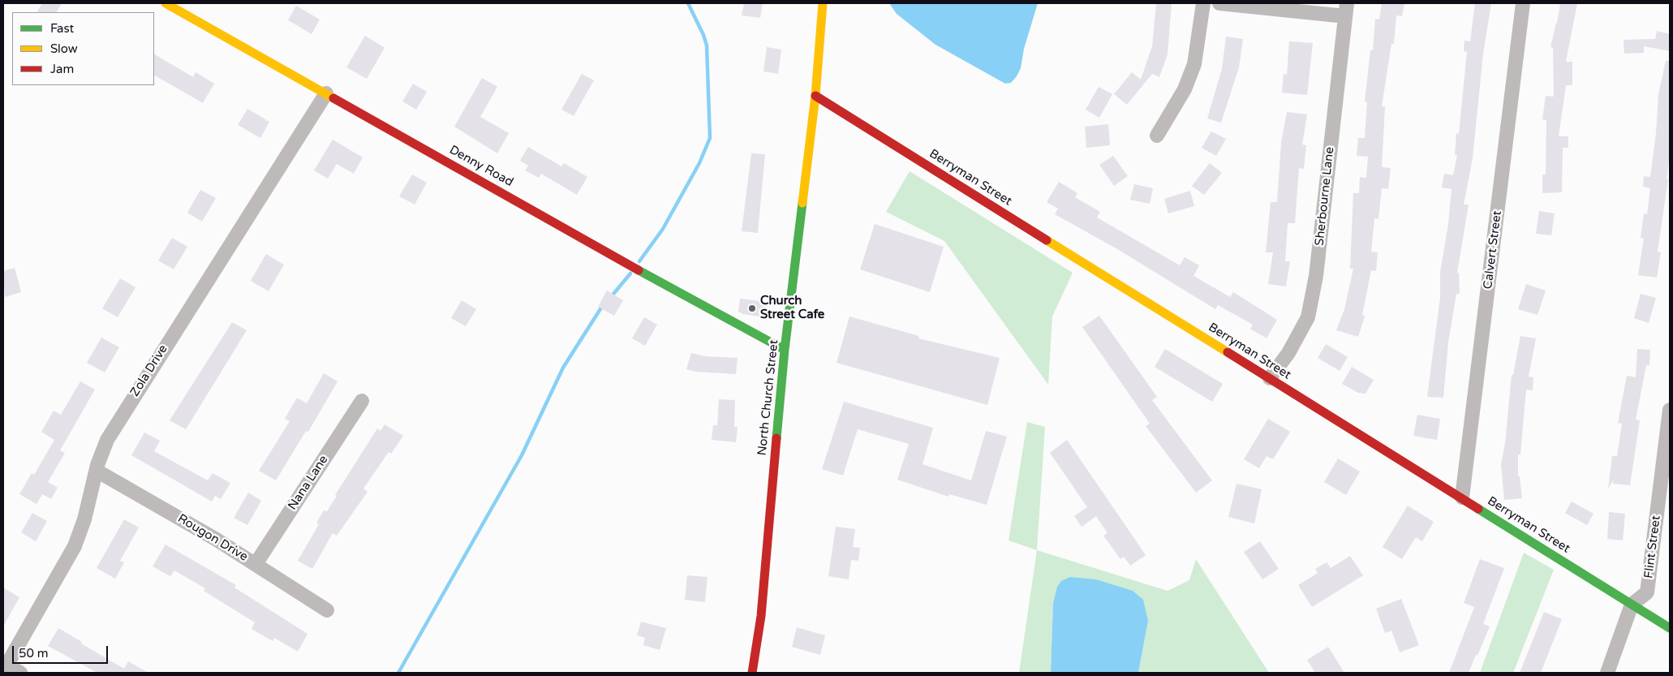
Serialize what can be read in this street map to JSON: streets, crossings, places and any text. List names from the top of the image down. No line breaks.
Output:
{"streets":{"street":["Denny Road","Berryman Street","Sherbourne Lane","Calvert Street","Zola Drive","North Church Street","Nana Lane","Rougon Drive","Flint Street"]},"crossings":[["Denny Road","Zola Drive"],["Denny Road","North Church Street"],["Berryman Street","Sherbourne Lane"],["Berryman Street","Calvert Street"],["Berryman Street","North Church Street"],["Berryman Street","Flint Street"],["Zola Drive","Rougon Drive"],["Nana Lane","Rougon Drive"]],"places":["Church Street Cafe"],"legend":["Fast","Slow","Jam"],"scale_bar":"50 m"}
